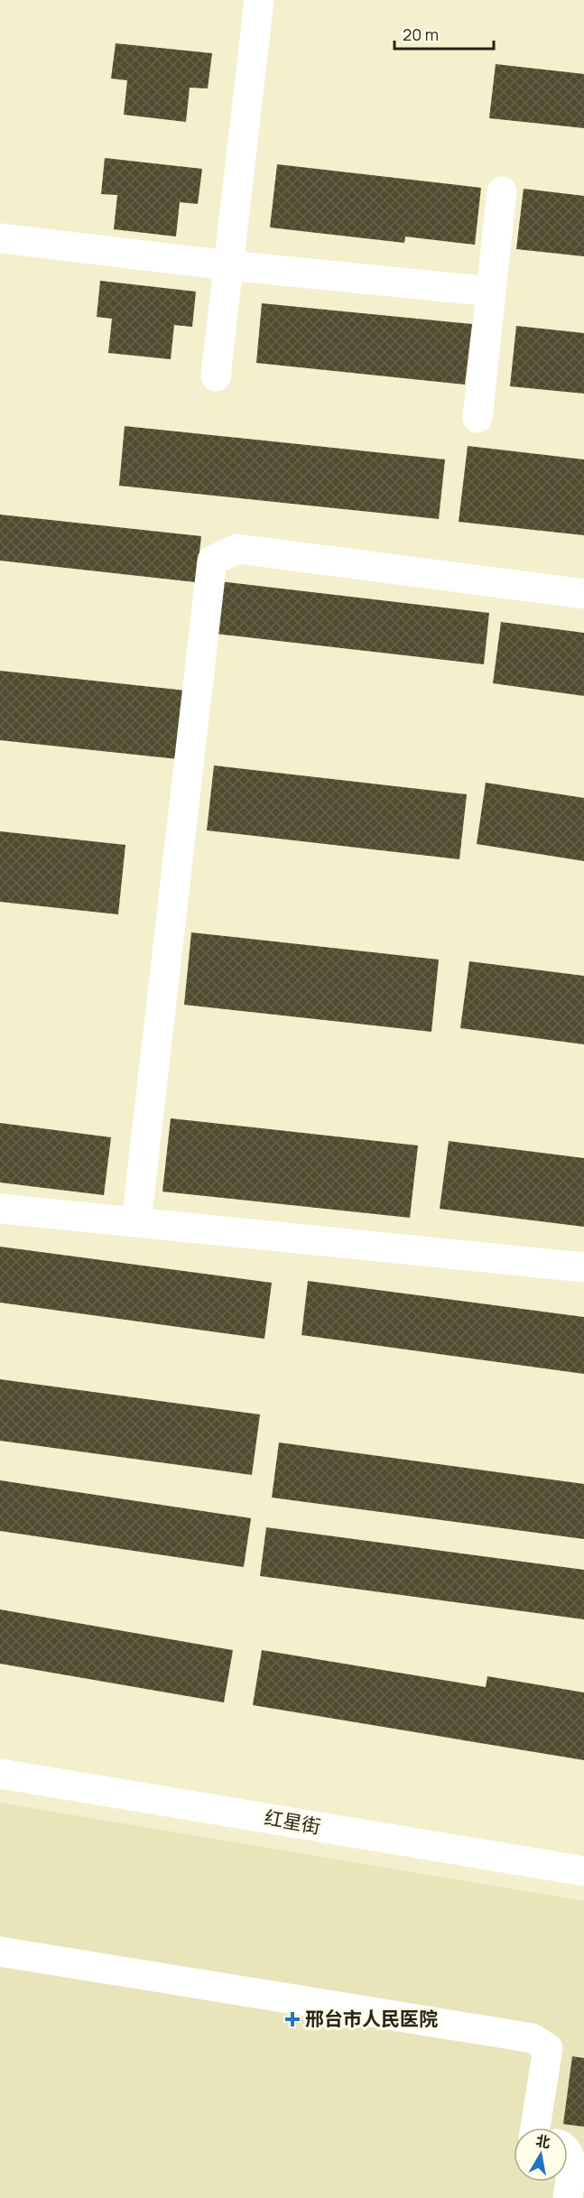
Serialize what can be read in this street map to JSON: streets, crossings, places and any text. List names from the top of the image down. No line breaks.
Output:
{"streets":{"street":["红星街"]},"places":{"health":["邢台市人民医院"]},"scale_bar":"20 m","north":"top"}
